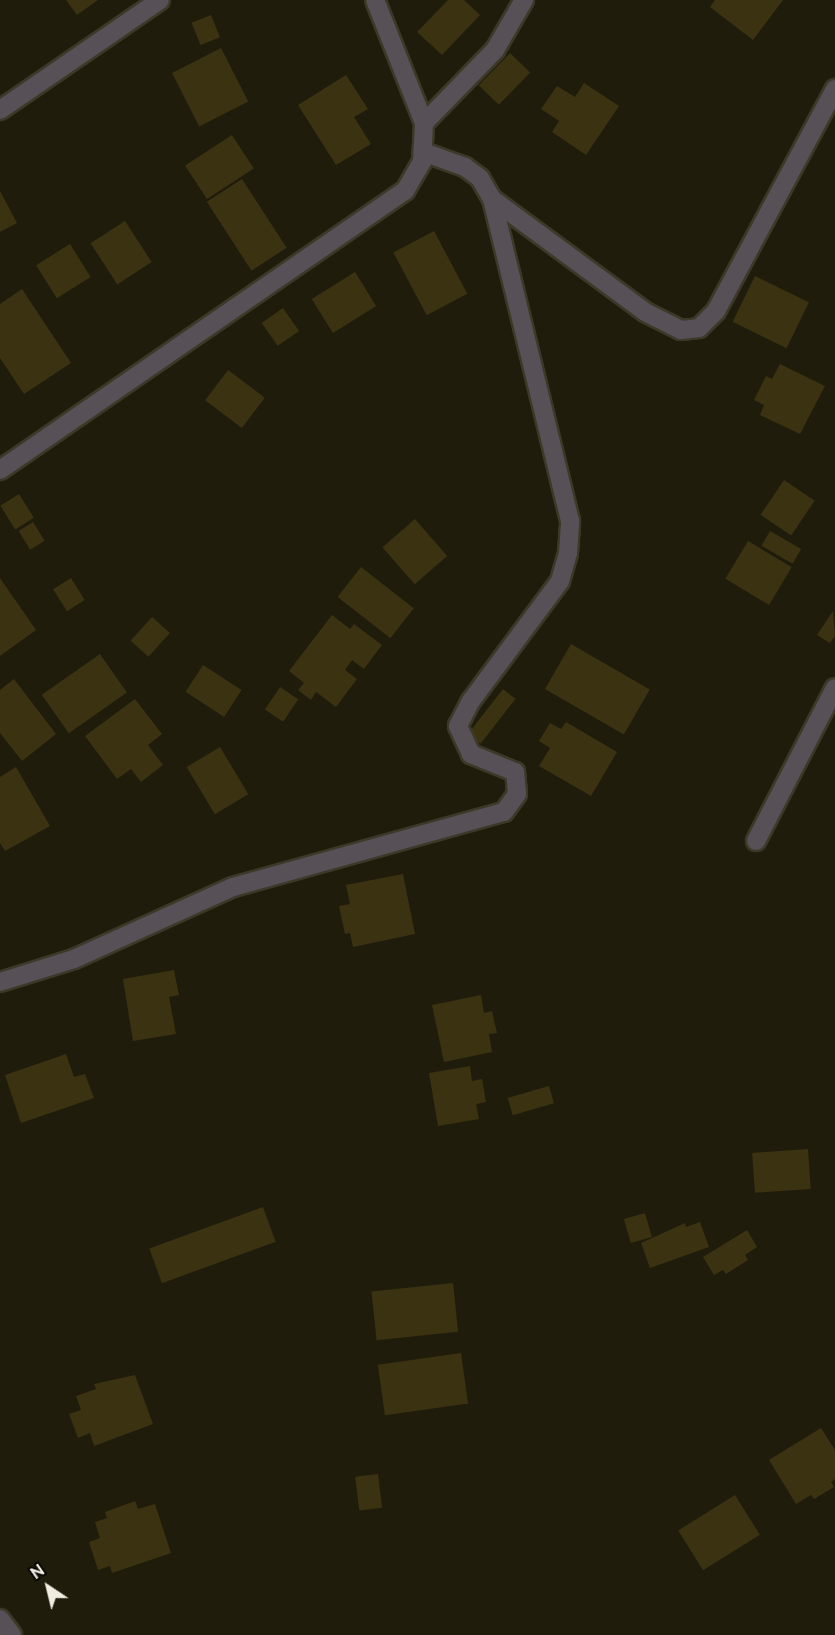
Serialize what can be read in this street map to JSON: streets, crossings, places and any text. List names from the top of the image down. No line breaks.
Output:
{"north":"top left"}
